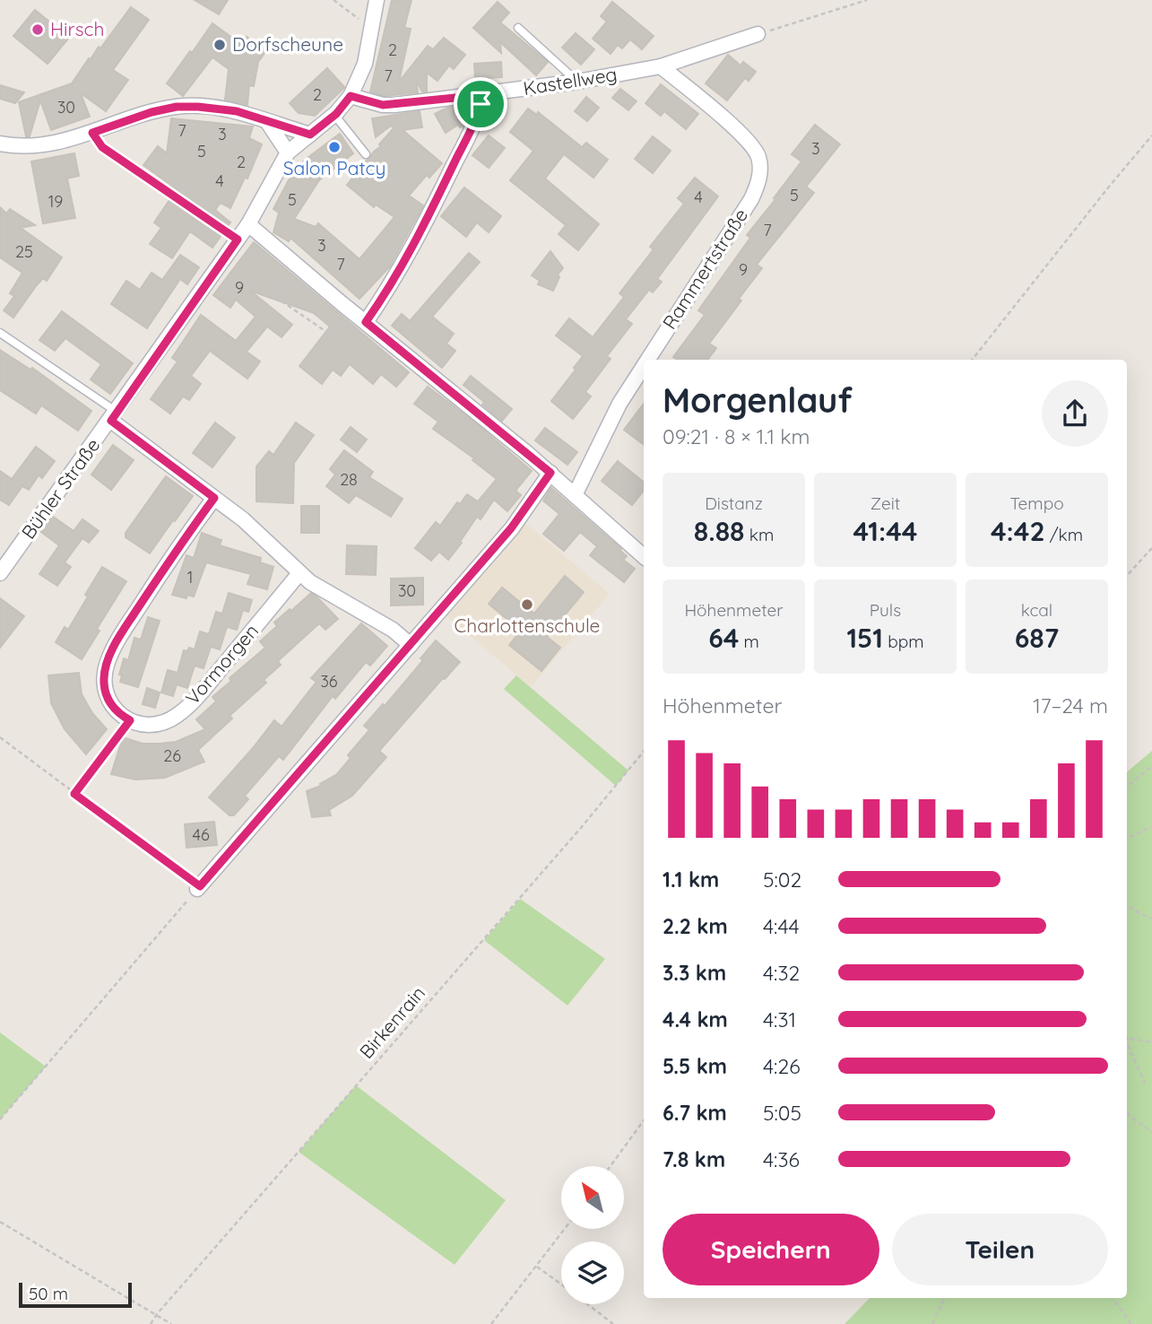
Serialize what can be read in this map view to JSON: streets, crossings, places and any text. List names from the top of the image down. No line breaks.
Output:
{"streets":{"street":["Kastellweg","Rammertstraße","Bühler Straße","Vormorgen"],"path":["Birkenrain"]},"crossings":[["Kastellweg","Rammertstraße"]],"places":["Hirsch","Dorfscheune","Salon Patcy","Charlottenschule"],"house_numbers":["2","7","2","30","7","3","3","5","2","4","5","4","5","19","7","3","25","7","9","9","28","1","30","36","26","46"],"scale_bar":"50 m","north":"top left","page":{"heading":["Morgenlauf","09:21 · 8 × 1.1 km"],"stats":[["Distanz","8.88 km"],["Zeit","41:44"],["Tempo","4:42 /km"],["Höhenmeter","64 m"],["Puls","151 bpm"],["kcal","687"]],"chart":["Höhenmeter","17–24 m"],"list":[{"name":"1.1 km","note":"5:02"},{"name":"2.2 km","note":"4:44"},{"name":"3.3 km","note":"4:32"},{"name":"4.4 km","note":"4:31"},{"name":"5.5 km","note":"4:26"},{"name":"6.7 km","note":"5:05"},{"name":"7.8 km","note":"4:36"}],"buttons":["Speichern","Teilen"],"scale":"50 m"}}
